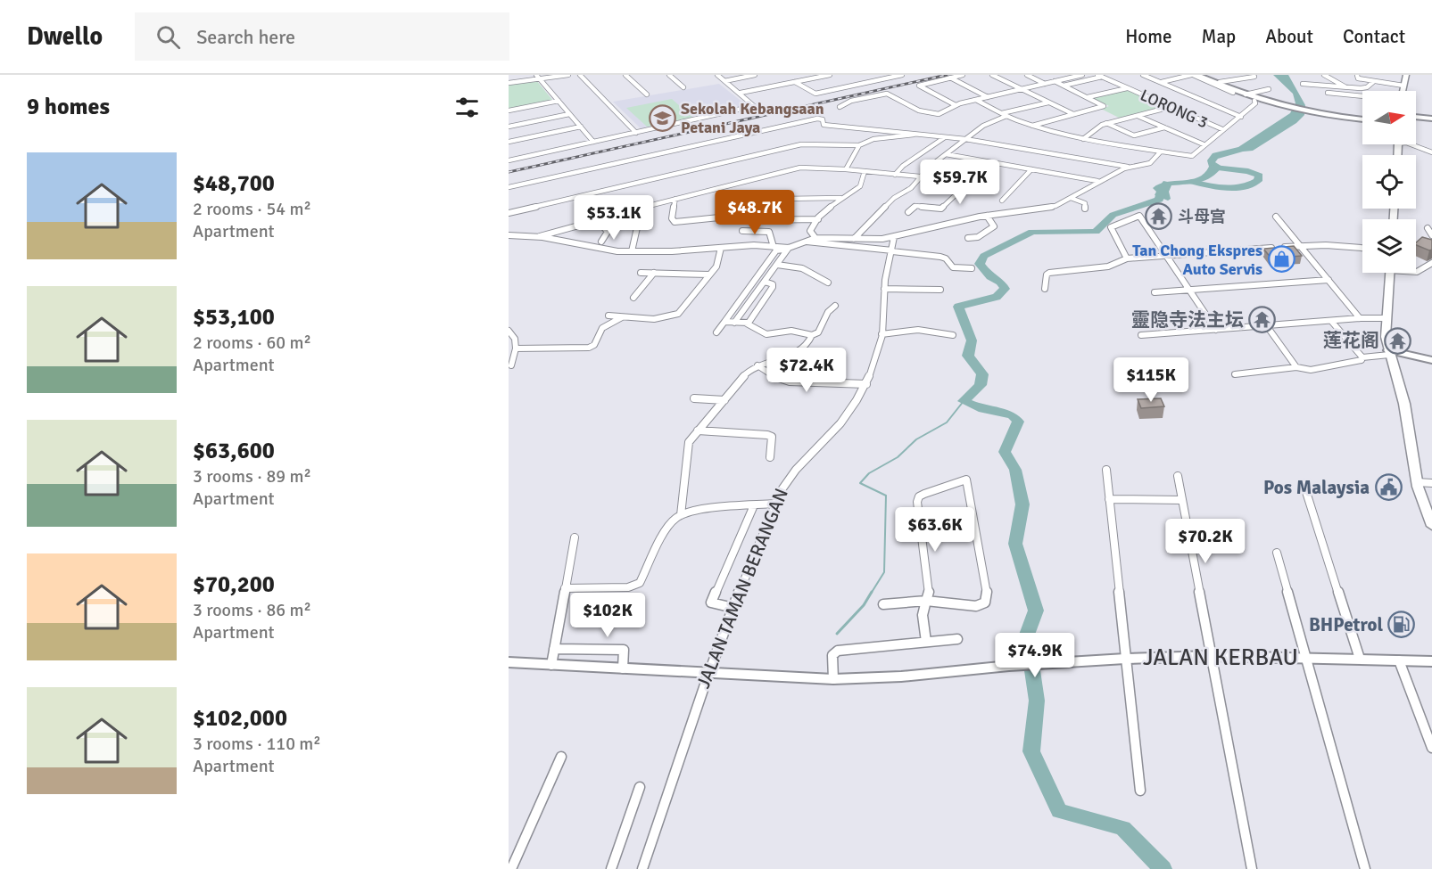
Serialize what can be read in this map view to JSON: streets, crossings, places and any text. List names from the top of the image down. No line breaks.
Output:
{"streets":{"street":["LORONG 3","JALAN TAMAN BERANGAN","JALAN KERBAU"]},"crossings":[["JALAN TAMAN BERANGAN","JALAN KERBAU"]],"places":{"school or university":["Sekolah Kebangsaan Petani Jaya"],"temple":["斗母宫","靈隐寺法主坛","莲花阁"],"shop":["Tan Chong Ekspres Auto Servis"],"public building":["Pos Malaysia"],"fuel station":["BHPetrol"]},"north":"right","page":{"header":"Dwello","search":"Search here","nav":["Home","Map","About","Contact"],"heading":"9 homes","list":[{"name":"$48,700","note":"2 rooms · 54 m² · Apartment"},{"name":"$53,100","note":"2 rooms · 60 m² · Apartment"},{"name":"$63,600","note":"3 rooms · 89 m² · Apartment"},{"name":"$70,200","note":"3 rooms · 86 m² · Apartment"},{"name":"$102,000","note":"3 rooms · 110 m² · Apartment"}],"price":["$59.7K","$48.7K","$53.1K","$72.4K","$115K","$63.6K","$70.2K","$102K","$74.9K"]}}
